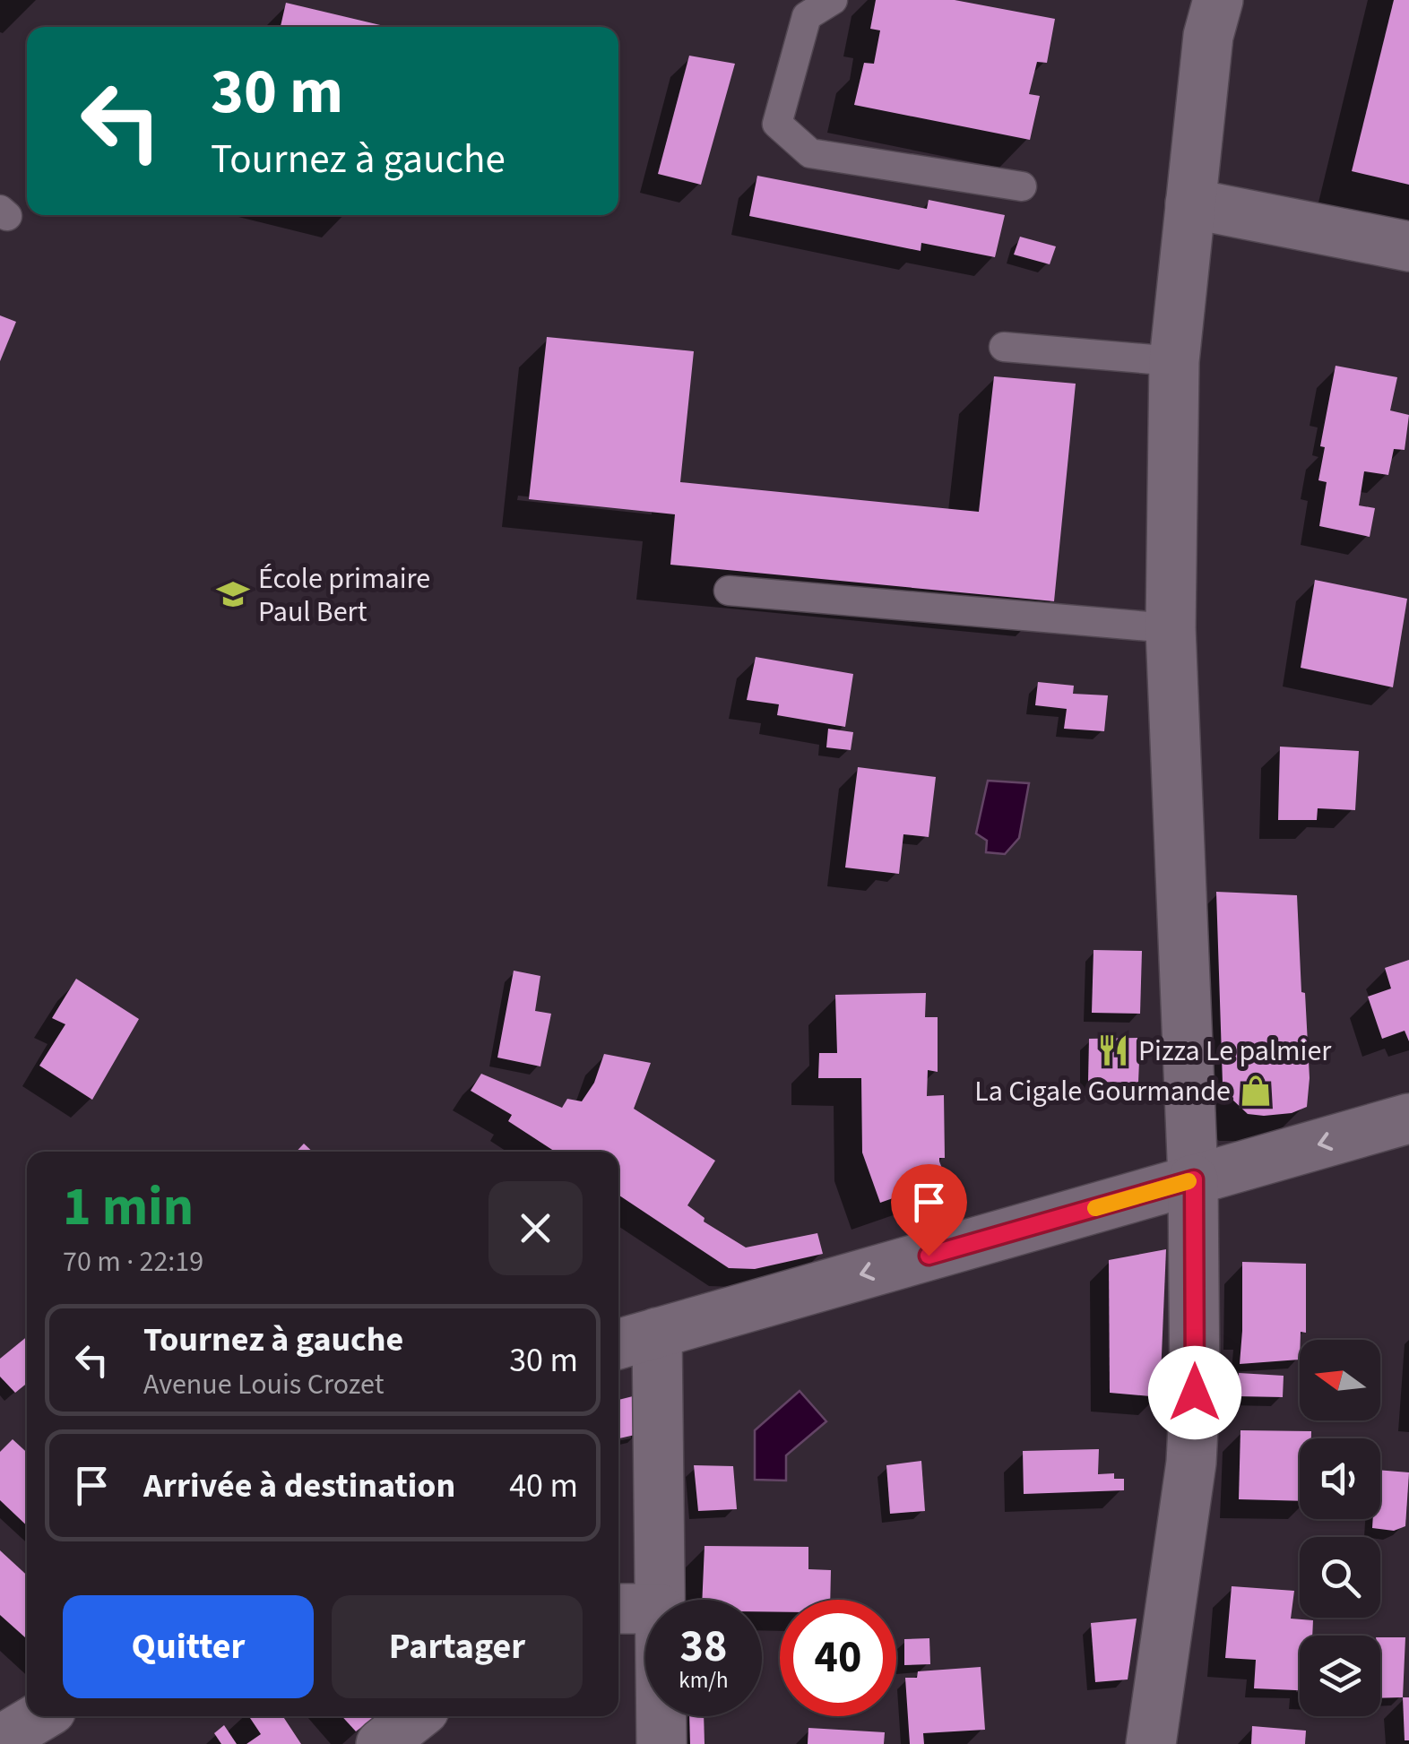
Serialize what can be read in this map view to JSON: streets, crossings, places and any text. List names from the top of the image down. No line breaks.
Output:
{"places":{"school or university":["École primaire Paul Bert"],"restaurant":["Pizza Le palmier"],"shop":["La Cigale Gourmande"]},"north":"left","page":{"turn":["30 m","Tournez à gauche"],"heading":["1 min","70 m · 22:19"],"list":[{"name":"Tournez à gauche","note":"Avenue Louis Crozet","value":"30 m"},{"name":"Arrivée à destination","value":"40 m"}],"buttons":["Quitter","Partager"],"speed":"38 km/h","limit":"40"}}
